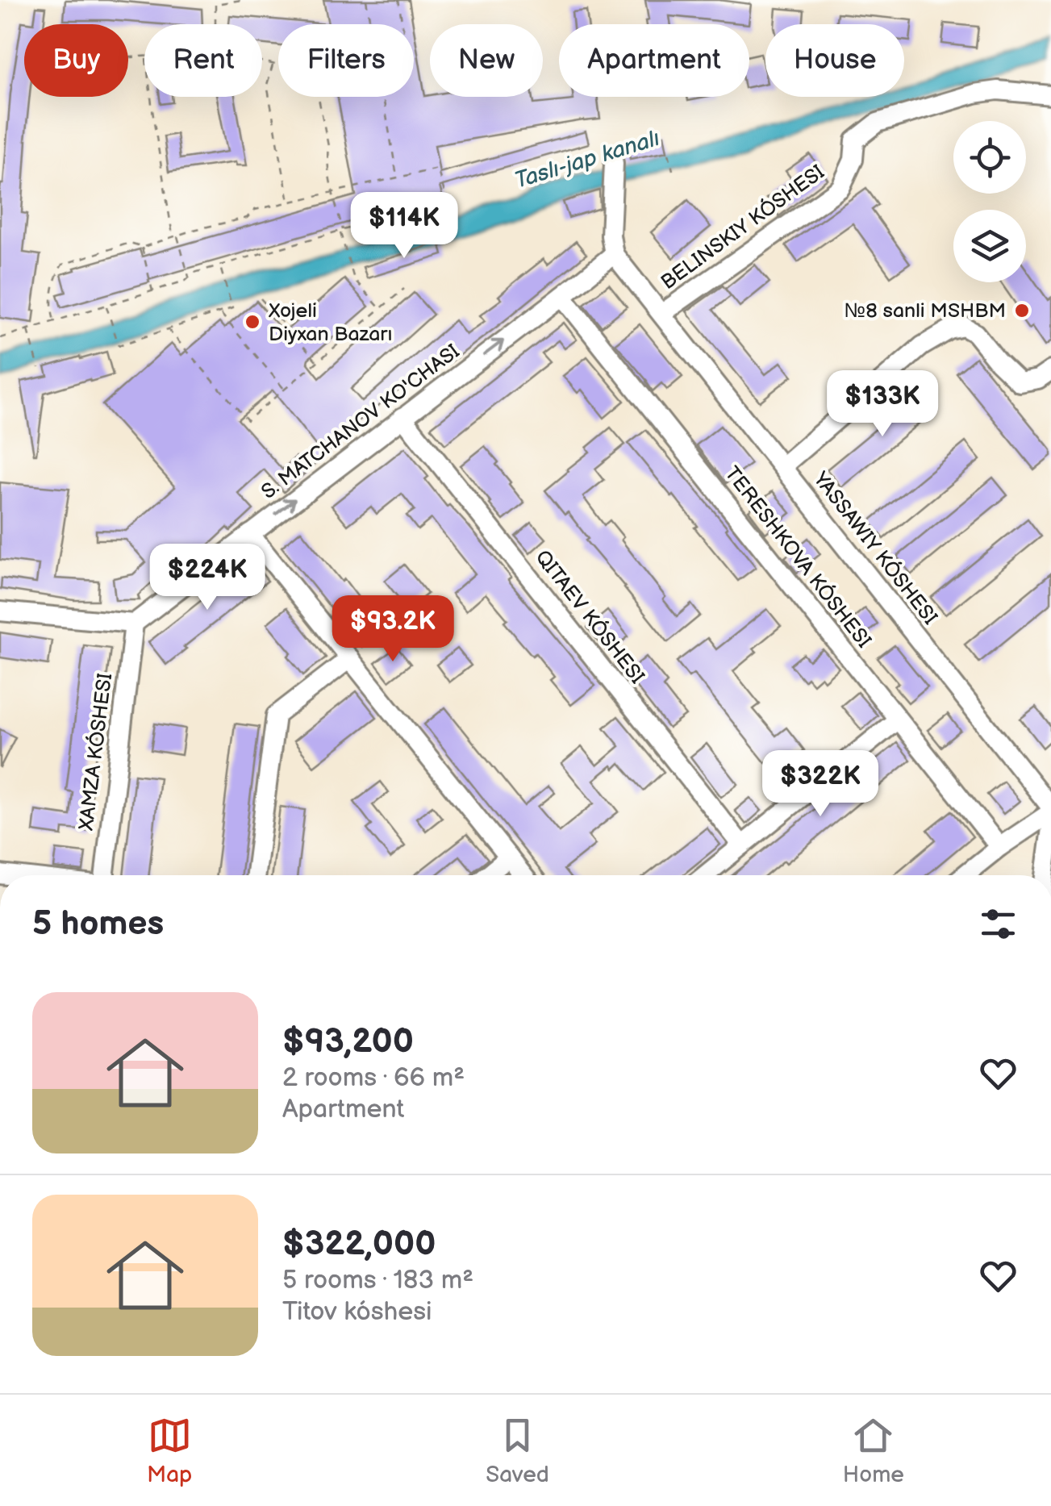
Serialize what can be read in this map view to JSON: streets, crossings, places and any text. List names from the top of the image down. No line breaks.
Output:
{"streets":{"street":["BELINSKIY KÓSHESI","S. MATCHANOV KO'CHASI","YASSAWIY KÓSHESI","TERESHKOVA KÓSHESI","QITAEV KÓSHESI","XAMZA KÓSHESI"]},"crossings":[["BELINSKIY KÓSHESI","YASSAWIY KÓSHESI"],["S. MATCHANOV KO'CHASI","YASSAWIY KÓSHESI"],["S. MATCHANOV KO'CHASI","TERESHKOVA KÓSHESI"],["S. MATCHANOV KO'CHASI","QITAEV KÓSHESI"],["S. MATCHANOV KO'CHASI","XAMZA KÓSHESI"]],"one_way":["S. MATCHANOV KO'CHASI"],"water":["Taslı-jap kanalı"],"places":["№8 sanli MSHBM","Xojeli Diyxan Bazarı"],"page":{"chip":["Buy","Rent","Filters","New","Apartment","House"],"price":["$114K","$133K","$224K","$93.2K","$322K"],"heading":"5 homes","list":[{"name":"$93,200","note":"2 rooms · 66 m² · Apartment"},{"name":"$322,000","note":"5 rooms · 183 m² · Titov kóshesi"}],"tabs":["Map","Saved","Home"]}}
